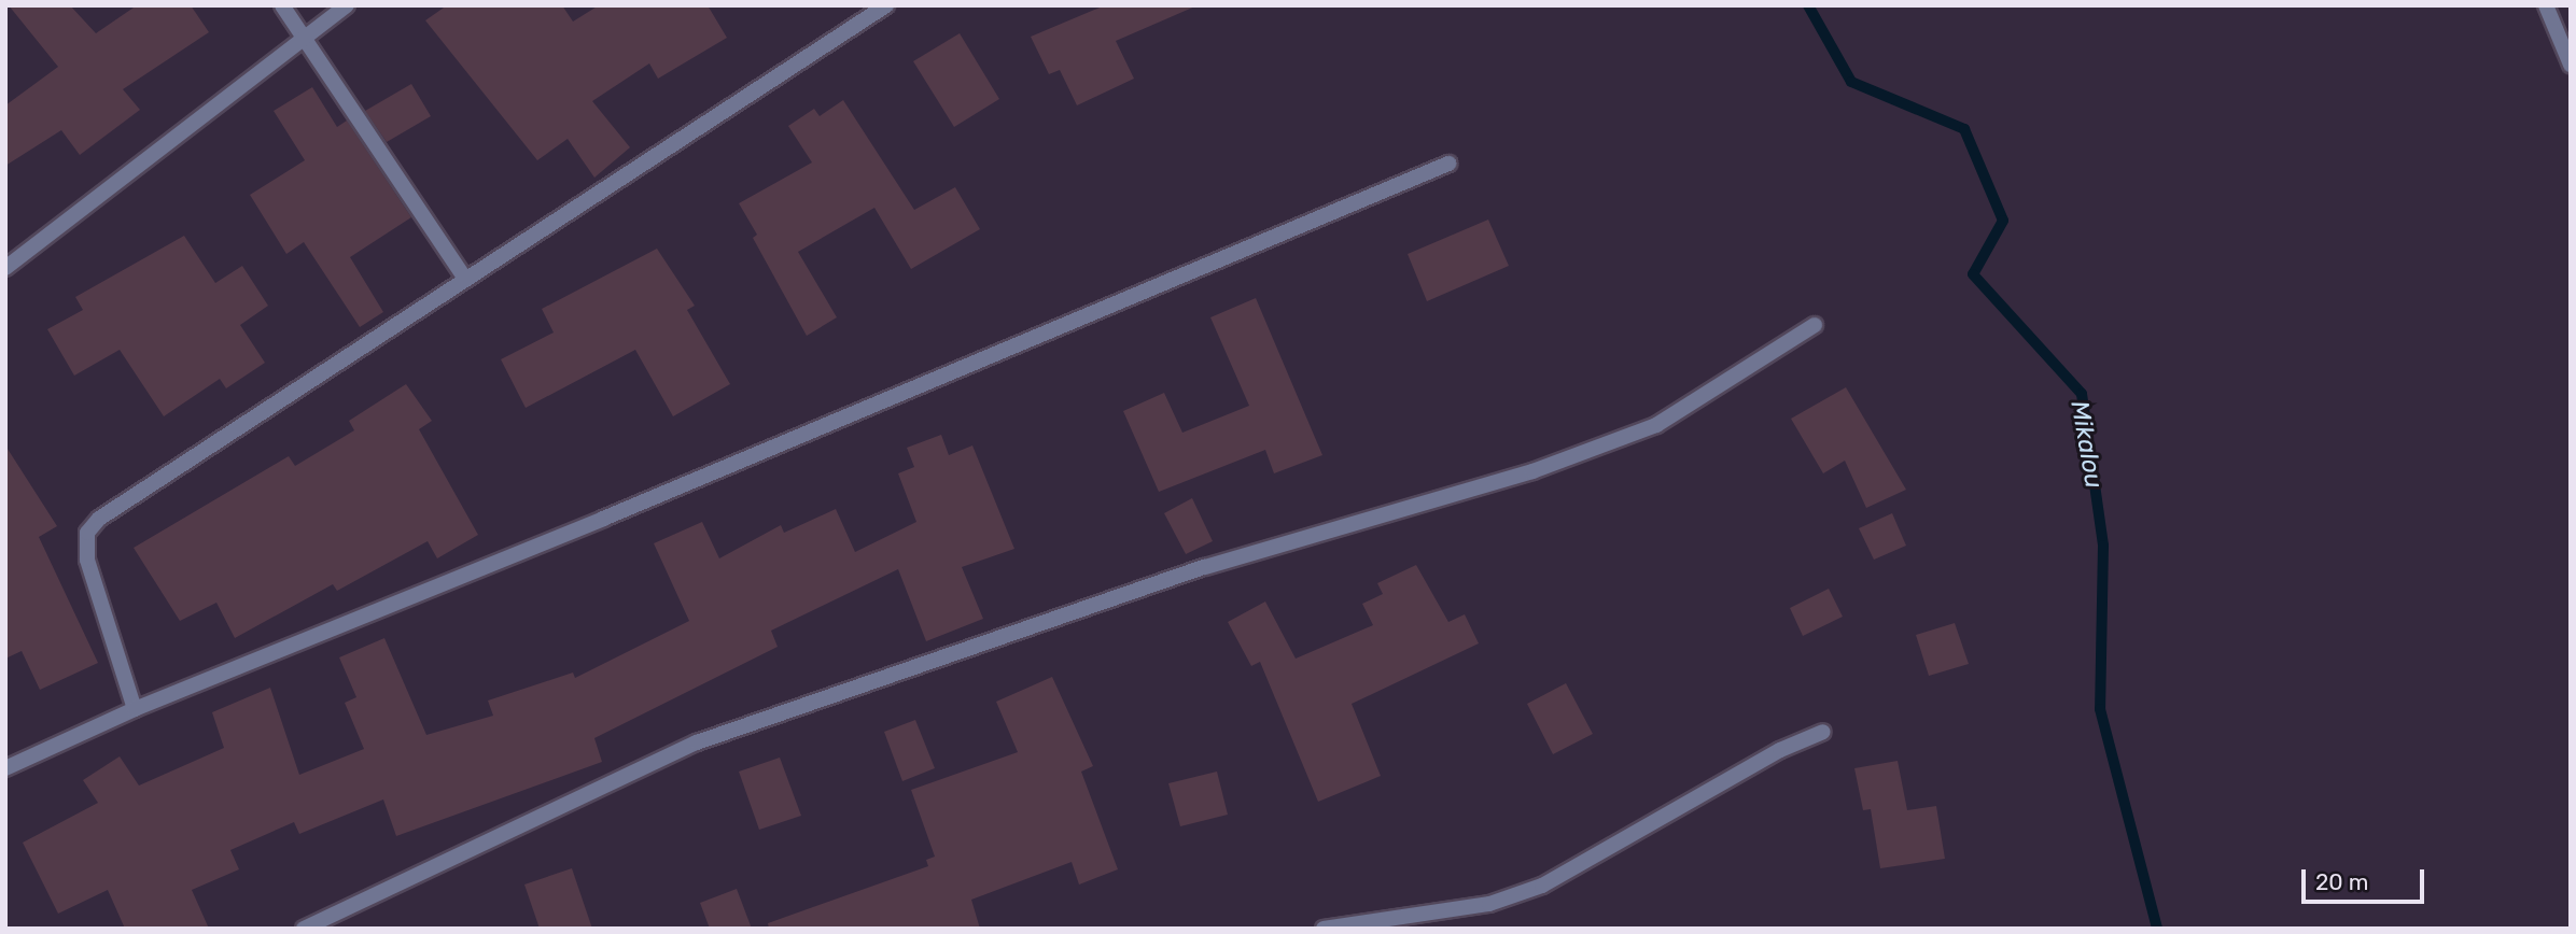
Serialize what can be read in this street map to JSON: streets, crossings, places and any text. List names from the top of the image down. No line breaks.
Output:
{"water":["Mikalou"],"scale_bar":"20 m"}
